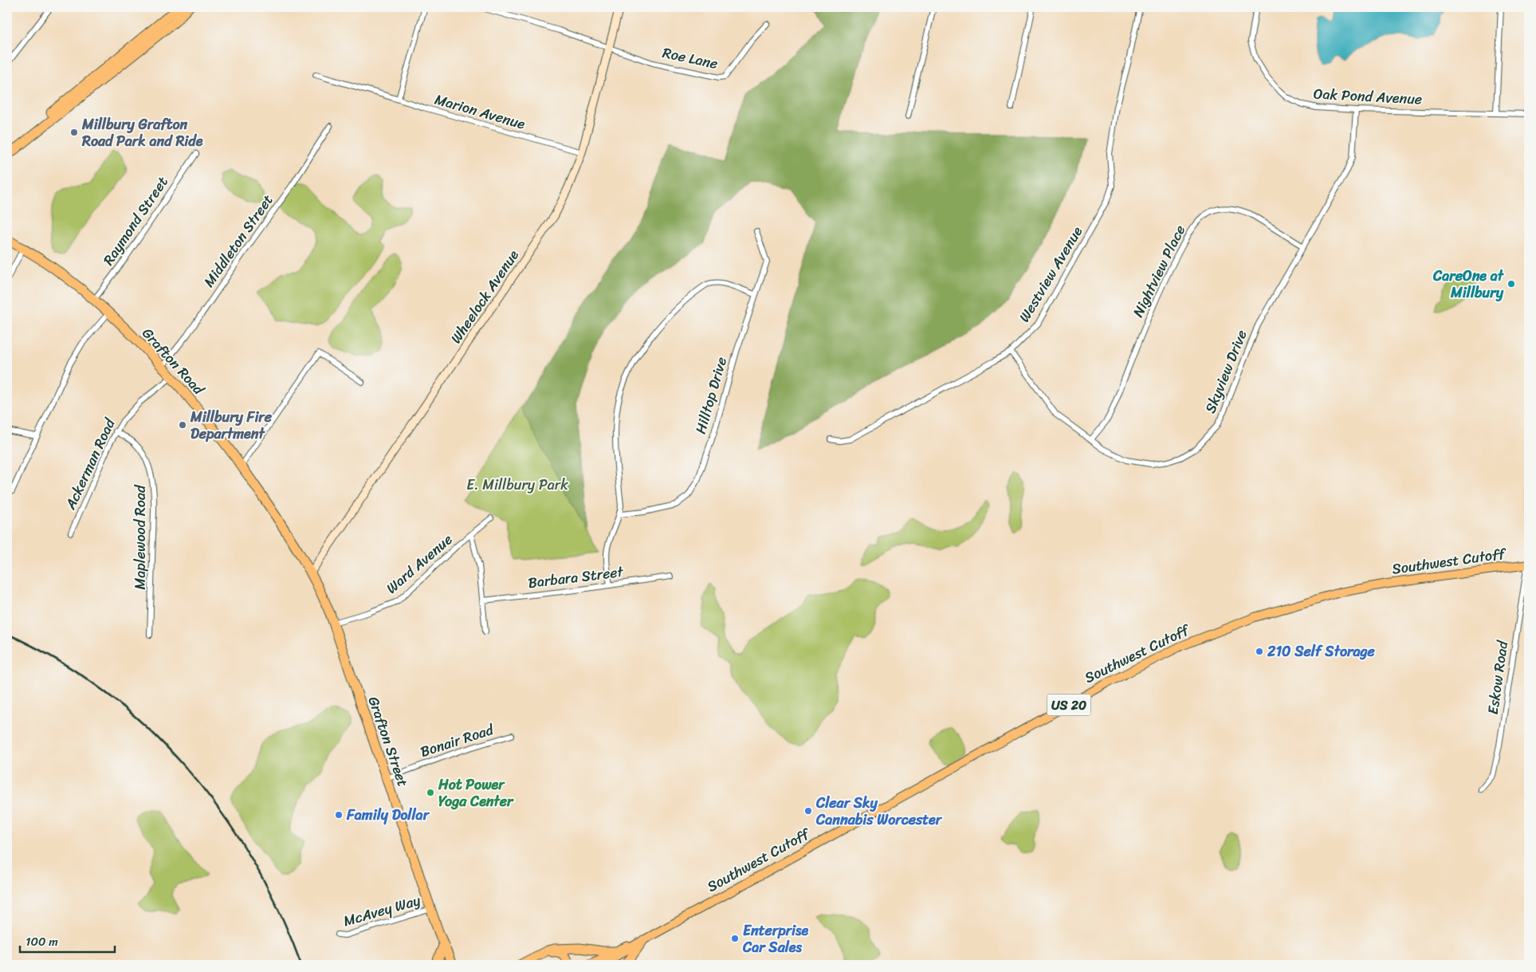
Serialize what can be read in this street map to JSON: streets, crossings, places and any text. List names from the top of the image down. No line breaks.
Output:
{"streets":{"highway":["Grafton Road","Southwest Cutoff","US 20","Grafton Street"],"street":["Roe Lane","Oak Pond Avenue","Marion Avenue","Raymond Street","Middleton Street","Nightview Place","Westview Avenue","Wheelock Avenue","Skyview Drive","Hilltop Drive","Ackerman Road","Maplewood Road","Ward Avenue","Barbara Street","Eskow Road","Bonair Road","McAvey Way"]},"crossings":[["Roe Lane","Wheelock Avenue"],["Oak Pond Avenue","Skyview Drive"],["Marion Avenue","Wheelock Avenue"],["Raymond Street","Grafton Road"],["Middleton Street","Grafton Road"],["Nightview Place","Skyview Drive"],["Westview Avenue","Skyview Drive"],["Wheelock Avenue","Grafton Road"],["Grafton Road","Ackerman Road"],["Grafton Road","Ward Avenue"],["Grafton Road","Grafton Street"],["Ackerman Road","Maplewood Road"],["Southwest Cutoff","Eskow Road"],["Bonair Road","Grafton Street"],["Grafton Street","McAvey Way"]],"parks":["E. Millbury Park"],"places":["Millbury Grafton Road Park and Ride","CareOne at Millbury","Millbury Fire Department","210 Self Storage","Hot Power Yoga Center","Clear Sky Cannabis Worcester","Family Dollar","Enterprise Car Sales"],"scale_bar":"100 m"}
